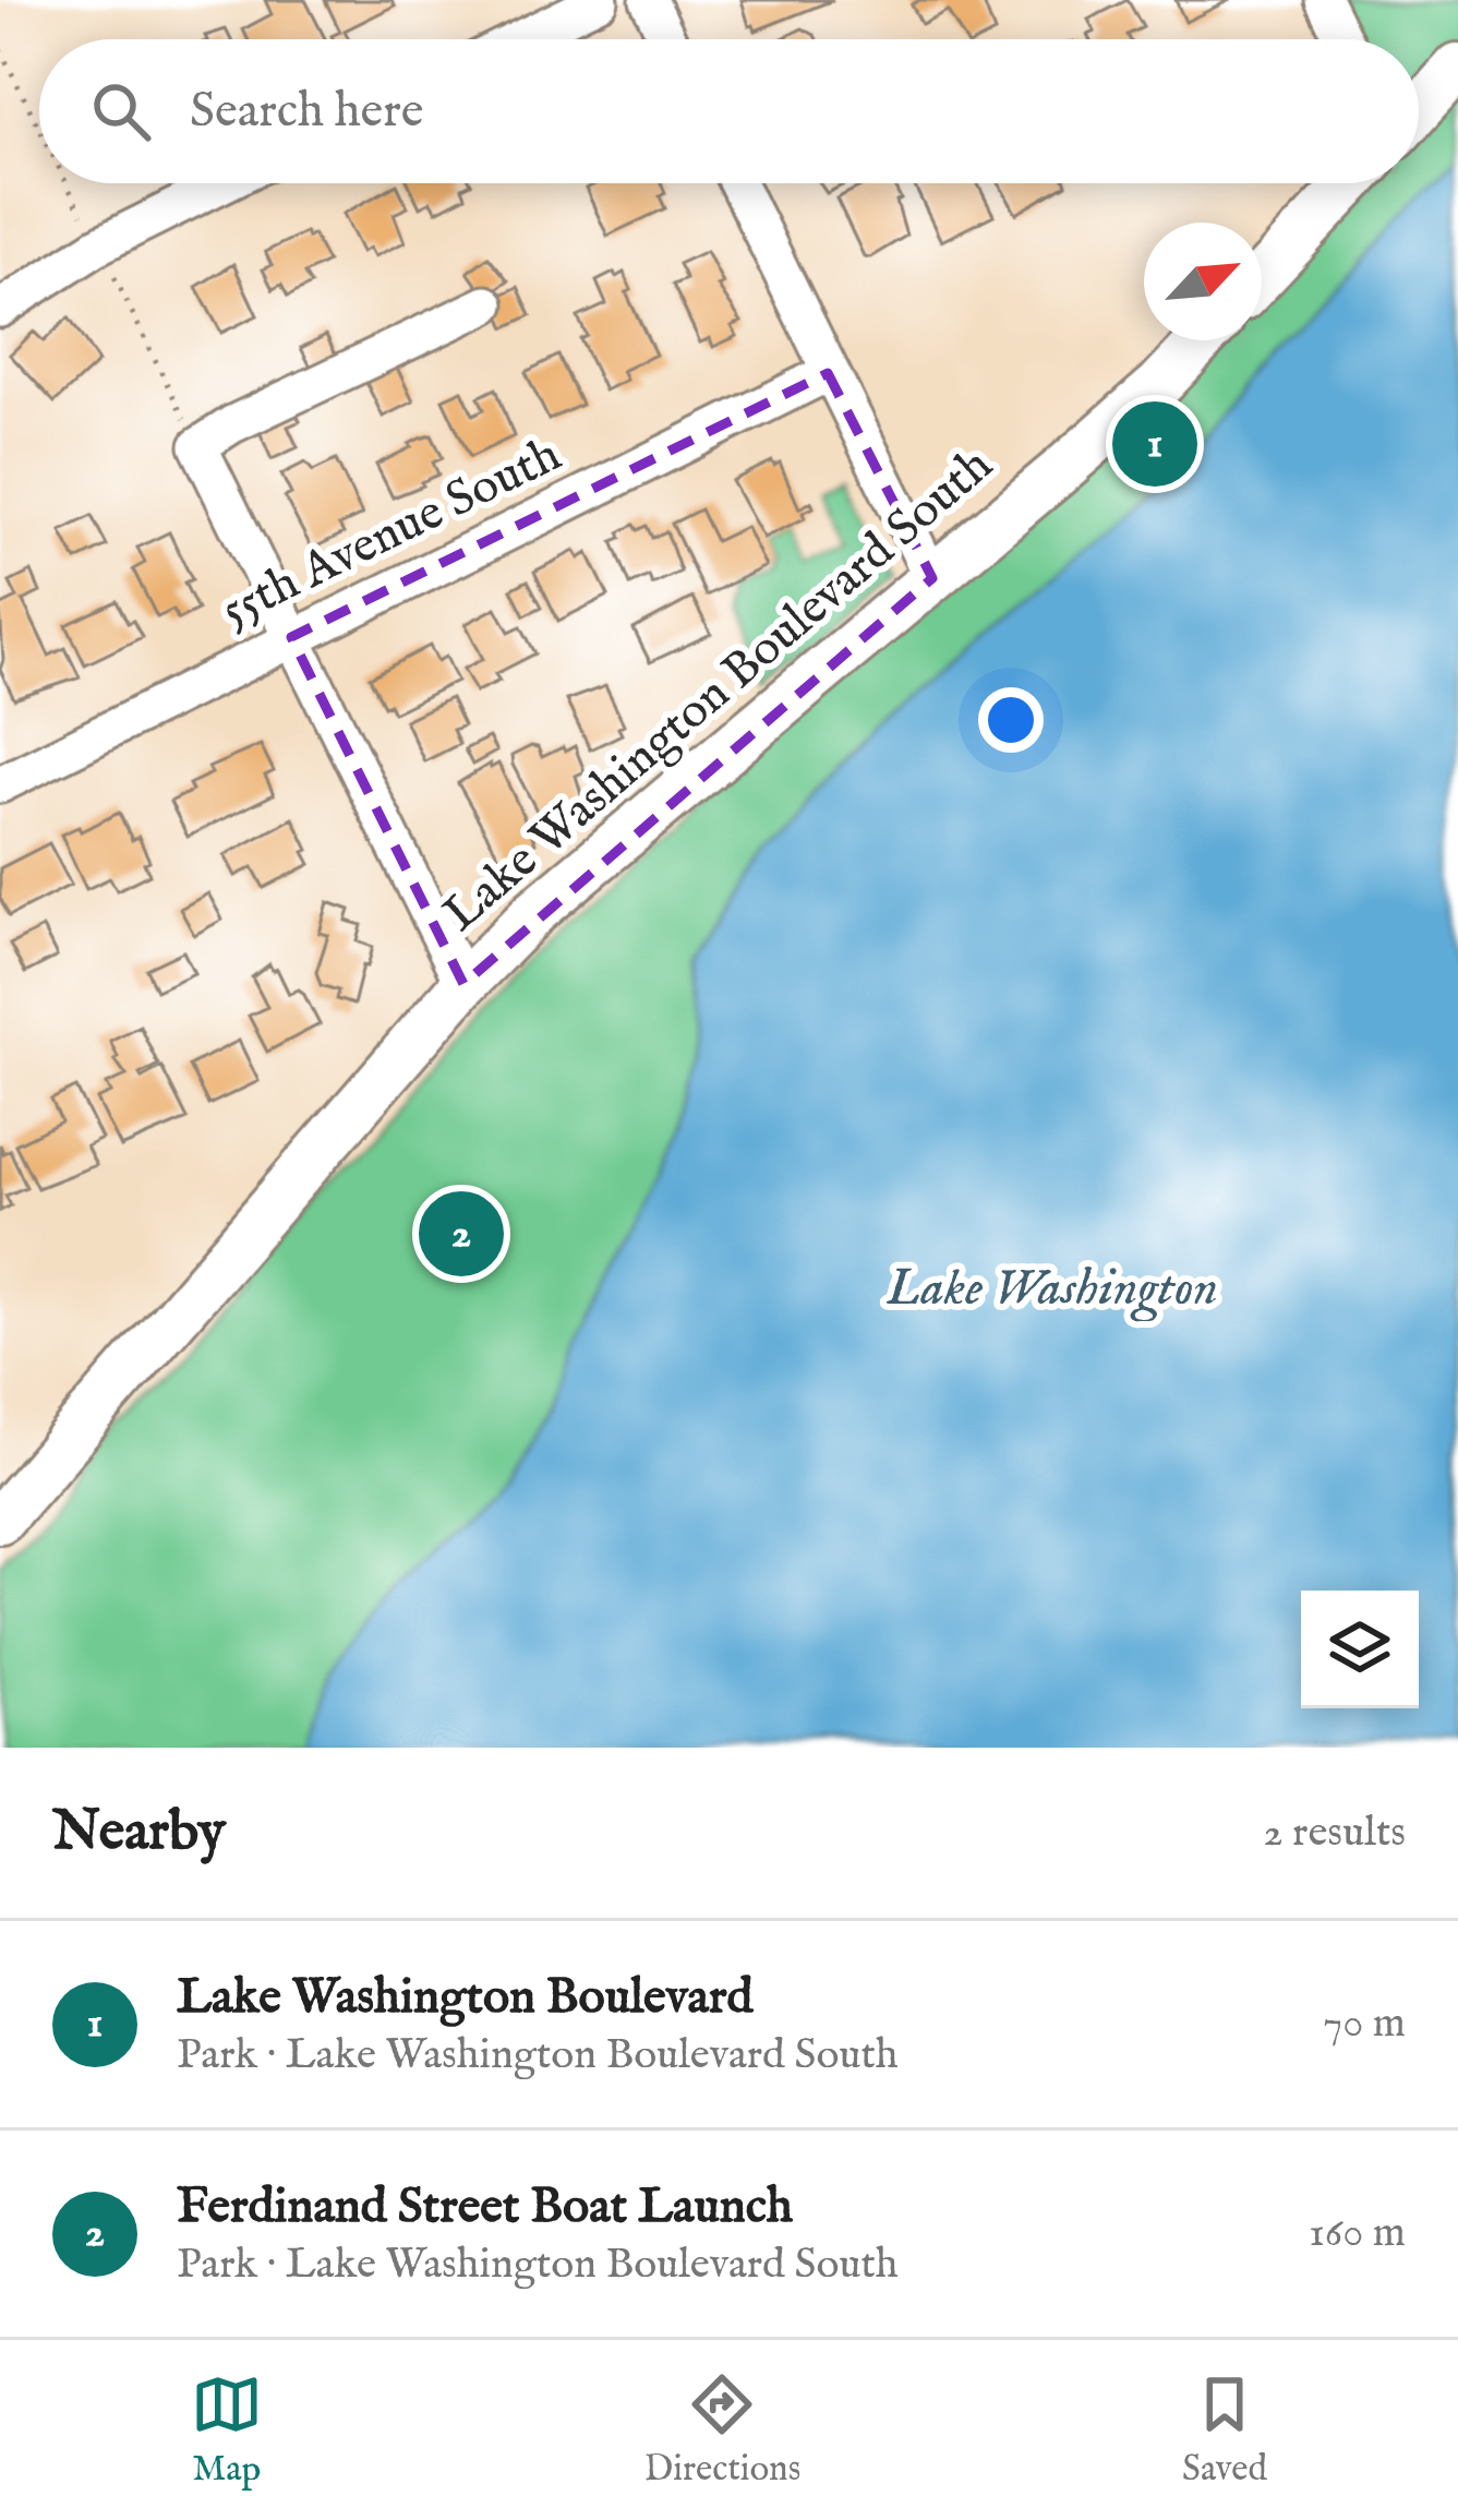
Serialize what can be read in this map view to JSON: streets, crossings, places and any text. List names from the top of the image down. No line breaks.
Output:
{"streets":{"main road":["Lake Washington Boulevard South"],"street":["55th Avenue South"]},"water":["Lake Washington"],"north":"top right","page":{"search":"Search here","pins":["1","2"],"heading":["Nearby","2 results"],"list":[{"mark":"1","name":"Lake Washington Boulevard","note":"Park · Lake Washington Boulevard South","value":"70 m"},{"mark":"2","name":"Ferdinand Street Boat Launch","note":"Park · Lake Washington Boulevard South","value":"160 m"}],"nav":["Map","Directions","Saved"]}}
